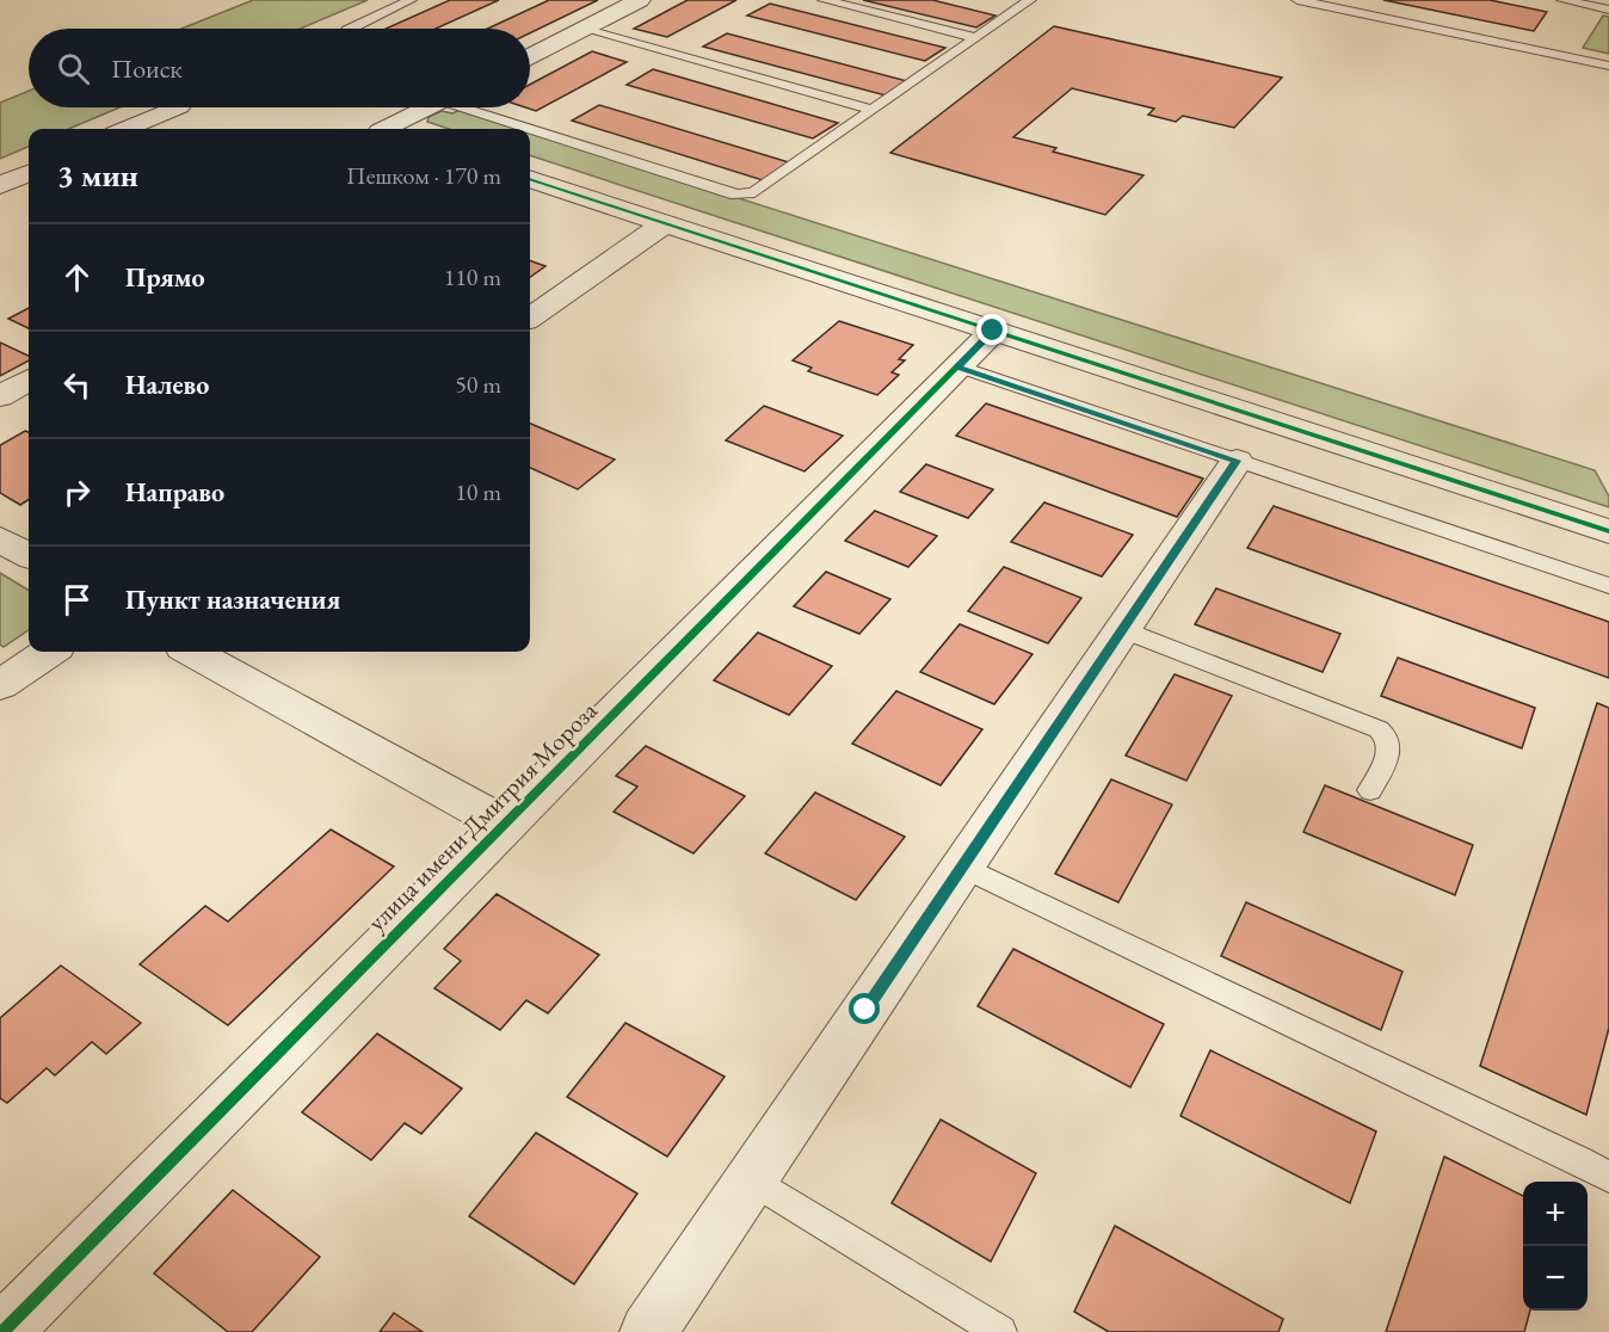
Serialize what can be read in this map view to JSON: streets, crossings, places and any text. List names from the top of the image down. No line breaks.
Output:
{"streets":{"street":["улица имени Дмитрия Мороза"]},"page":{"search":"Поиск","heading":["3 мин","Пешком · 170 m"],"list":[["Прямо","110 m"],["Налево","50 m"],["Направо","10 m"],"Пункт назначения"],"map_buttons":["+","−"]}}
